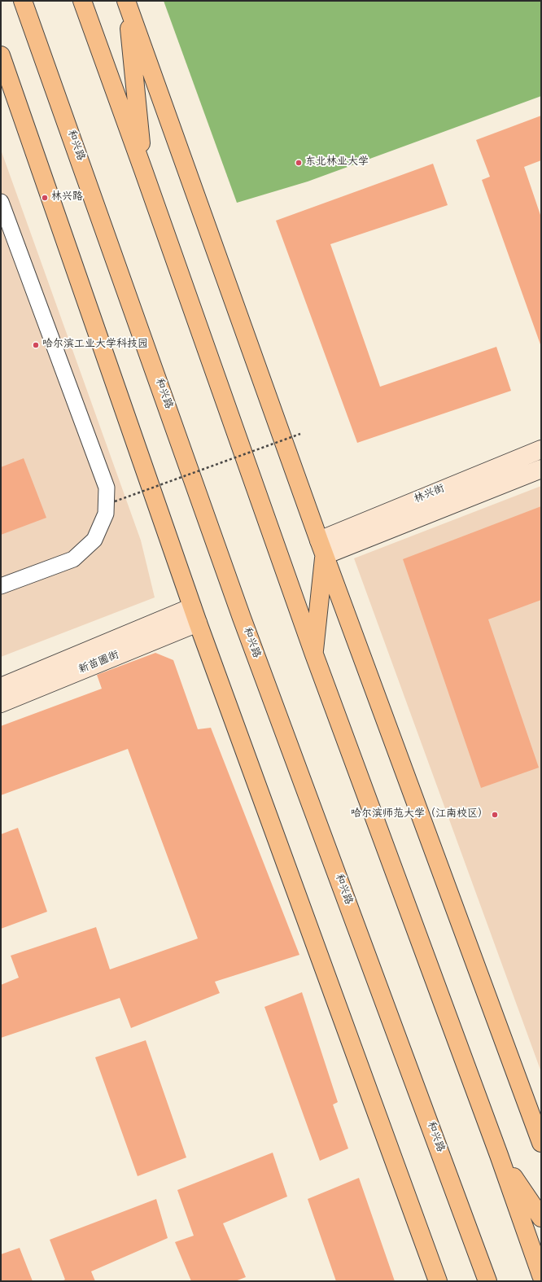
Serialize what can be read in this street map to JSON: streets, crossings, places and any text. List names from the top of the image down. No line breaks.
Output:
{"streets":{"highway":["和兴路"],"main road":["林兴街","新苗圃街"]},"places":["东北林业大学","林兴路","哈尔滨工业大学科技园","哈尔滨师范大学（江南校区）"]}
